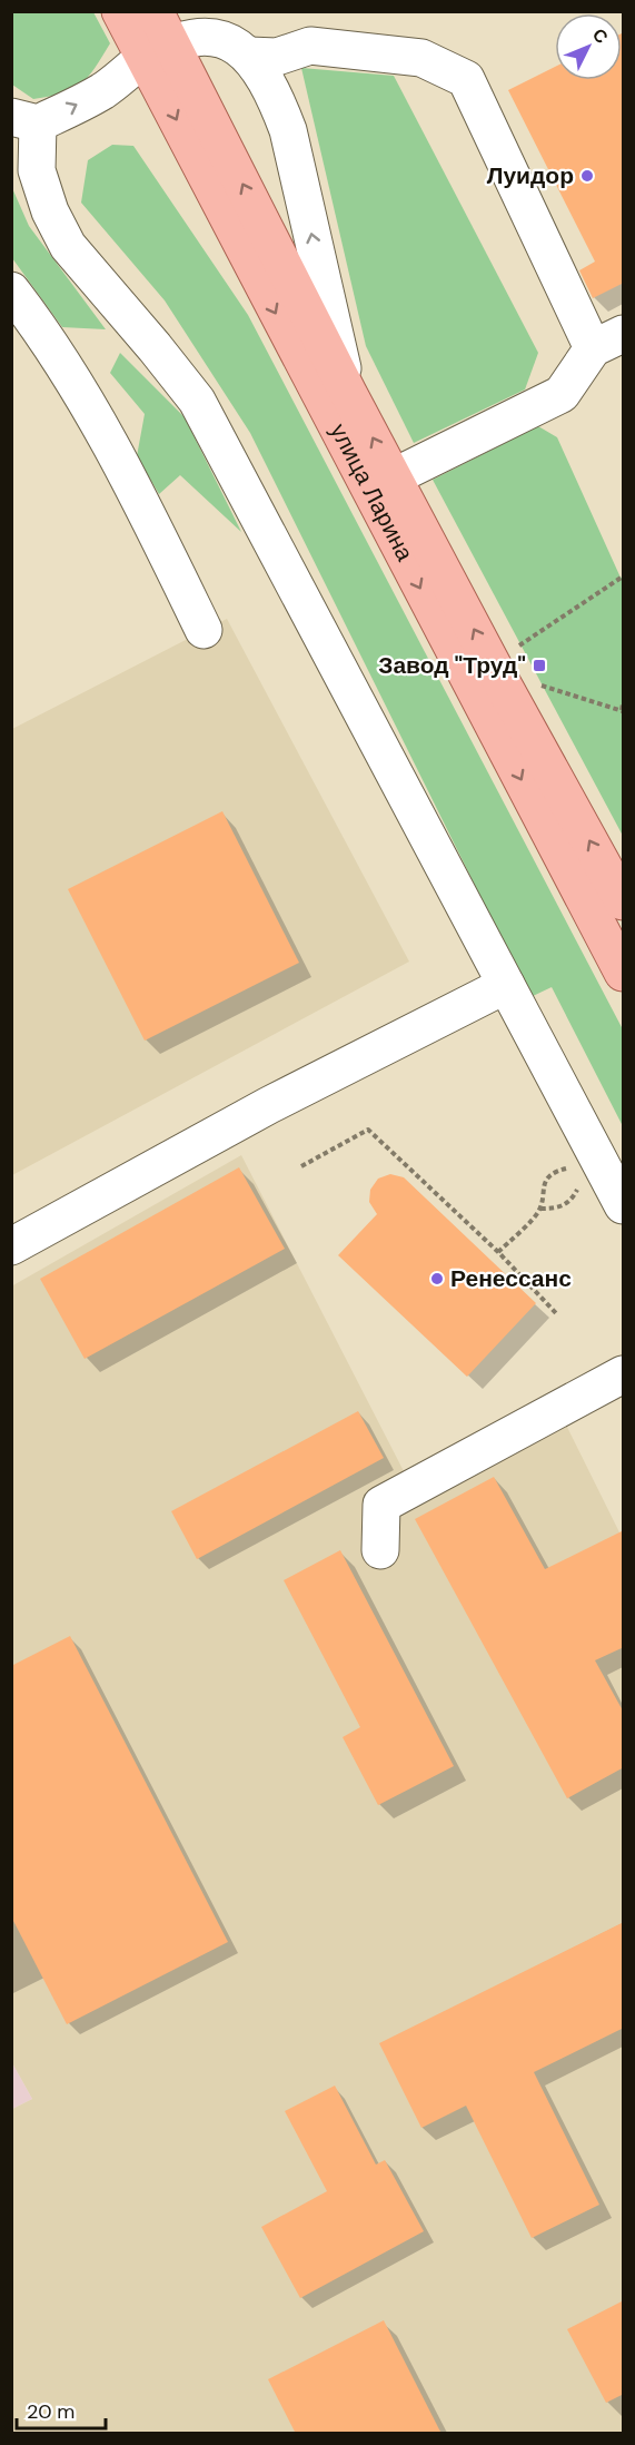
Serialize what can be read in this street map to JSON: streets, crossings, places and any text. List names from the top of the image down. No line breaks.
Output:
{"streets":{"main road":["улица Ларина"]},"places":{"other":["Луидор","Ренессанс"],"transit":["Завод \"Труд\""]},"scale_bar":"20 m","north":"top right"}
